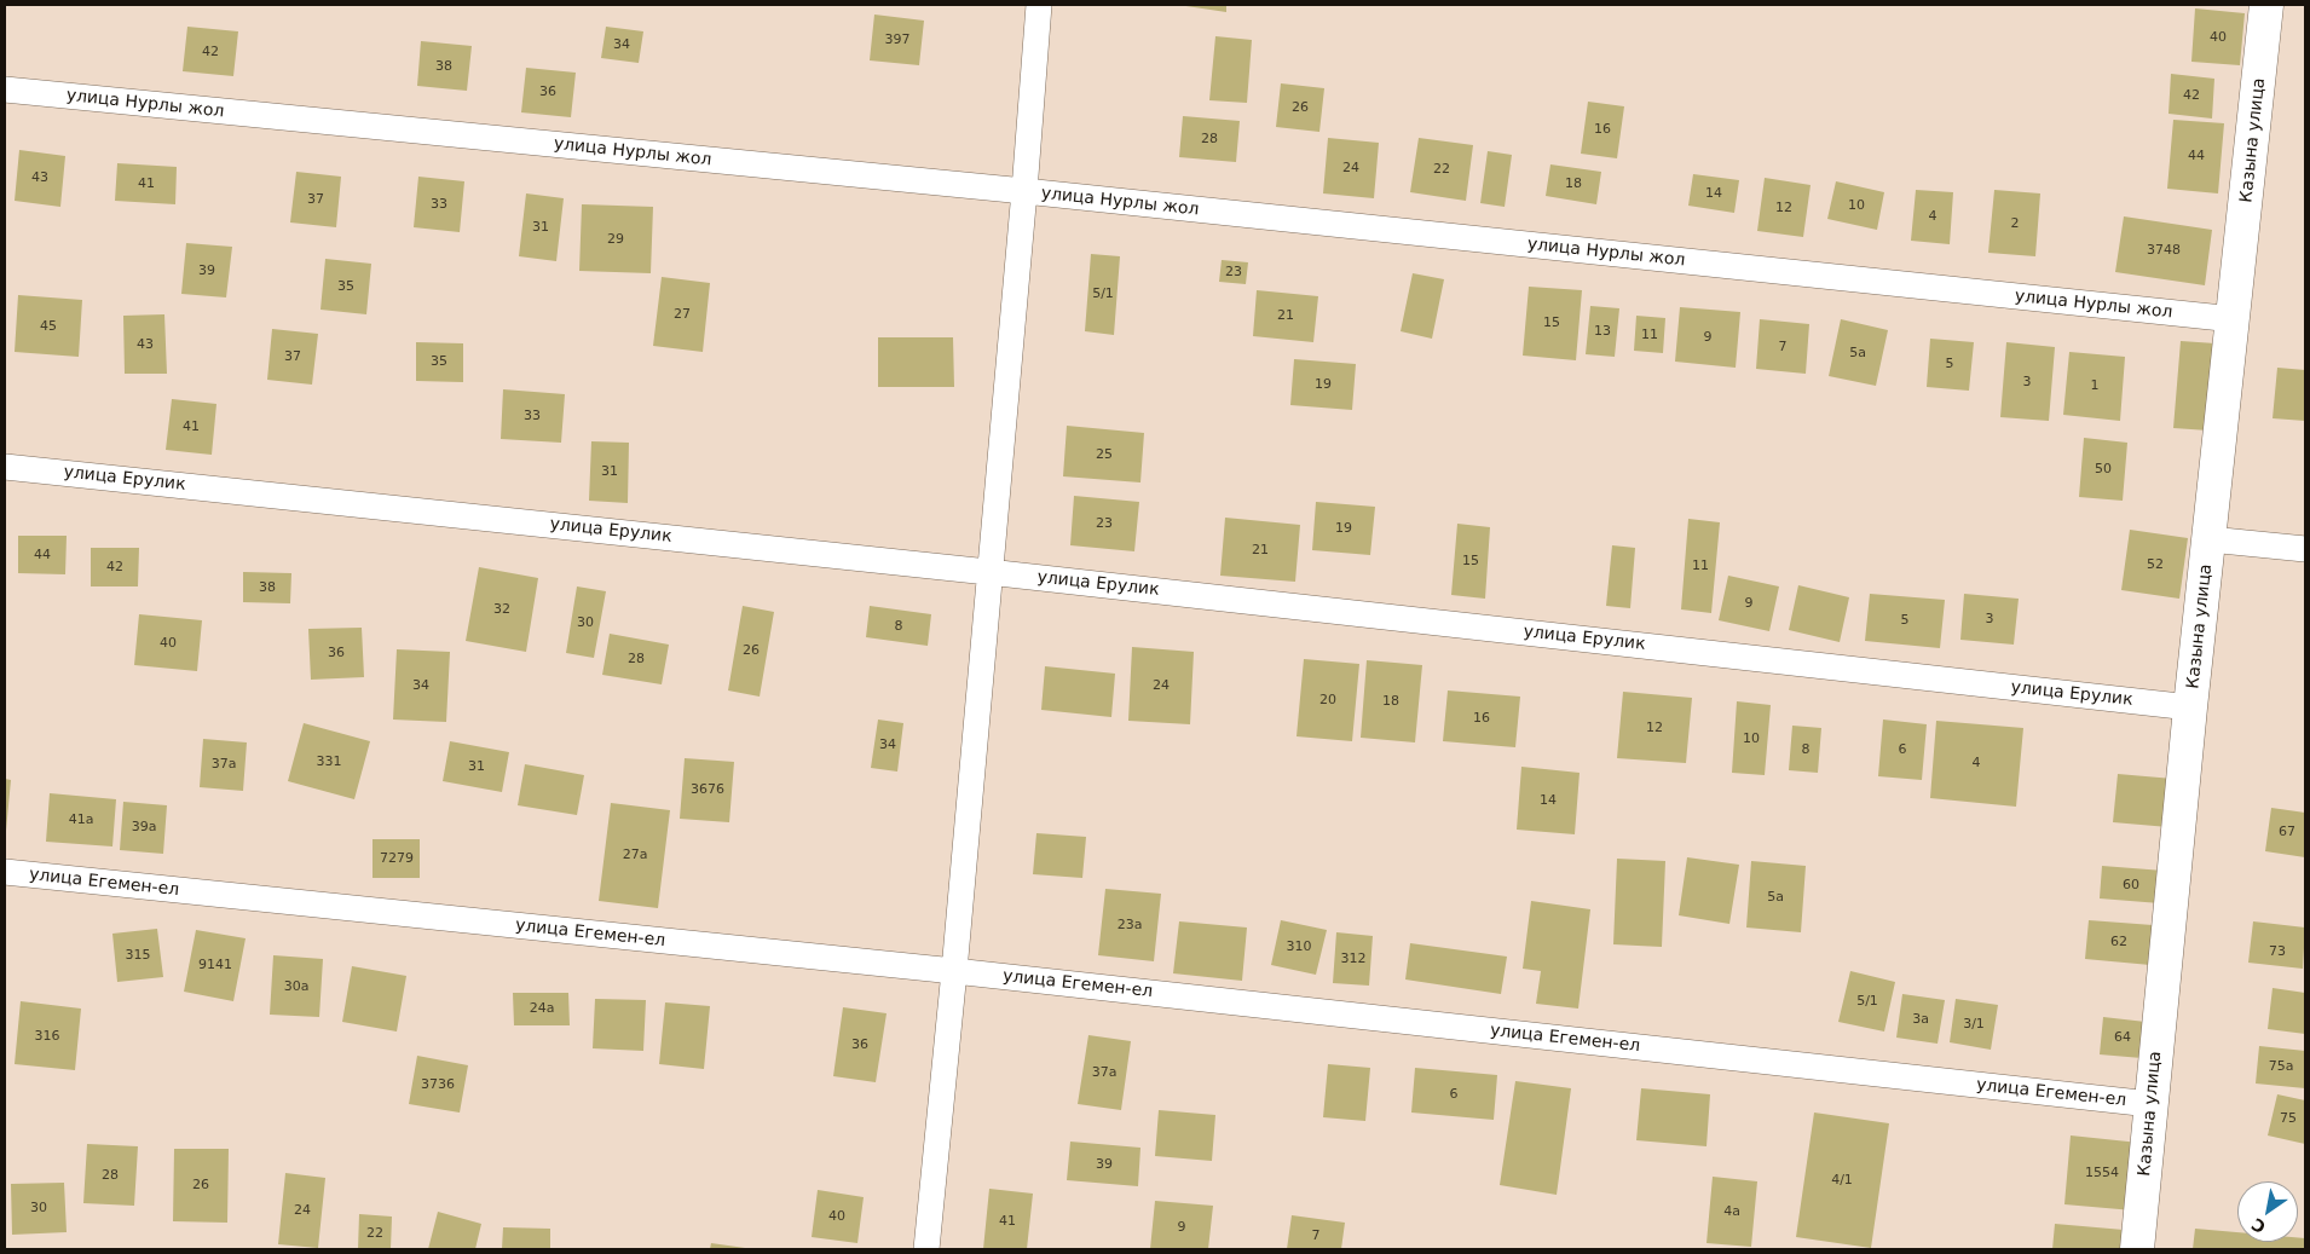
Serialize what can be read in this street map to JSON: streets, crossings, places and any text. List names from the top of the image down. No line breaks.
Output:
{"streets":{"street":["улица Нурлы жол","Казына улица","улица Ерулик","улица Егемен-ел"]},"crossings":[["улица Нурлы жол","Казына улица"],["Казына улица","улица Ерулик"],["Казына улица","улица Егемен-ел"]],"house_numbers":["40","397","34","42","38","36","42","26","16","28","44","24","22","43","41","18","14","37","33","10","12","4","2","31","29","3748","39","23","35","5/1","27","21","15","45","13","11","9","43","7","5а","37","35","5","3","19","1","33","41","25","50","31","23","19","21","44","15","52","11","42","38","9","32","3","5","30","8","40","26","36","28","34","24","20","18","16","12","10","34","8","6","331","4","37а","31","3676","14","41а","39а","67","27а","7279","60","5а","23а","62","310","73","315","312","9141","30а","5/1","24а","3а","3/1","316","64","36","75а","37а","3736","6","75","39","1554","28","4/1","26","30","24","4а","40","41","9","22","7"],"north":"bottom left"}
